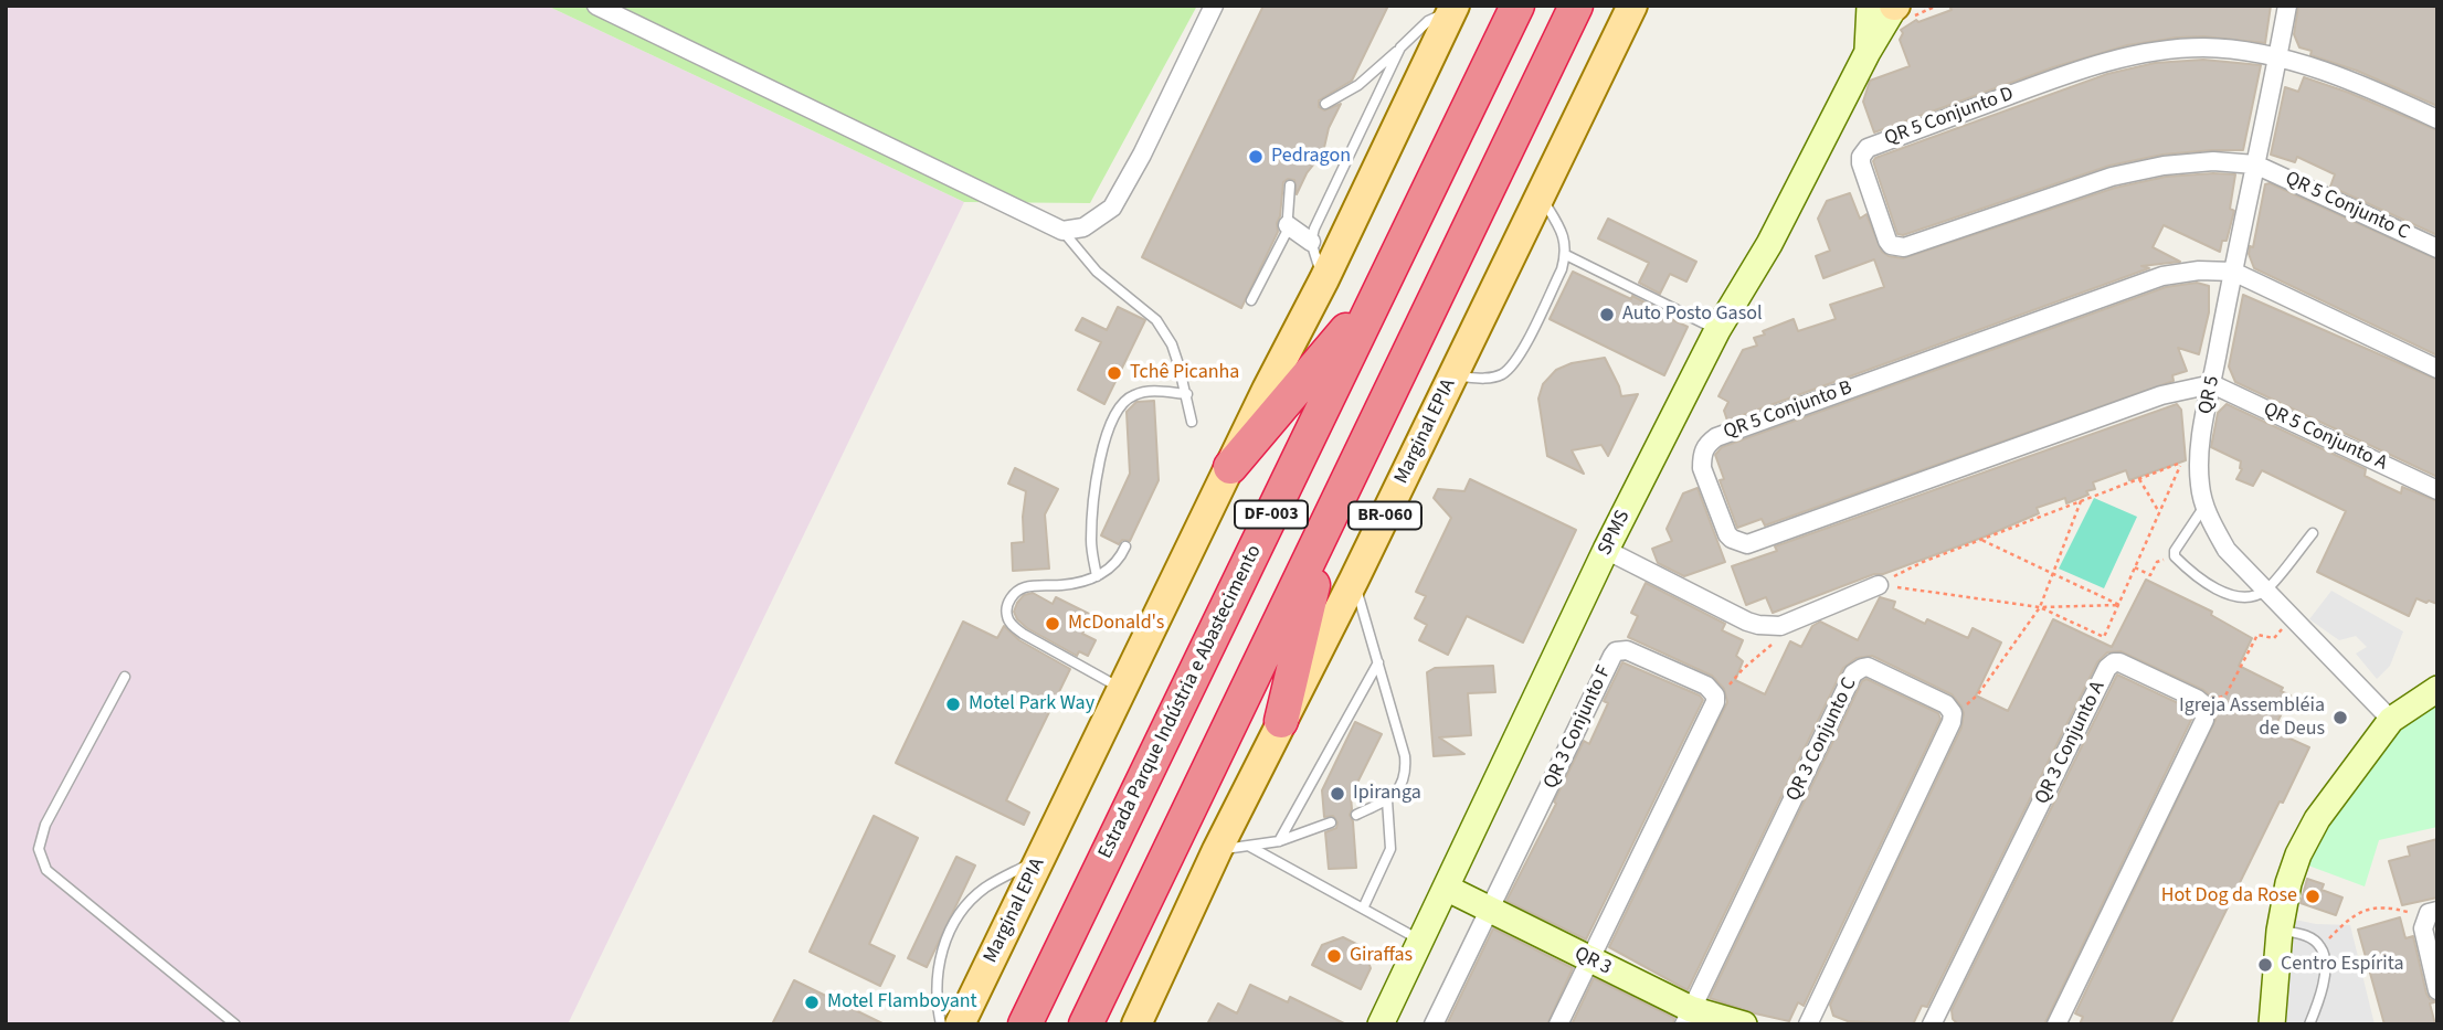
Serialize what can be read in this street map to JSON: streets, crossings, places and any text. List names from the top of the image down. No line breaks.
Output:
{"streets":{"highway":["DF-003","Estrada Parque Indústria e Abastecimento"],"main road":["Marginal EPIA","BR-060"],"street":["QR 5 Conjunto D","QR 5 Conjunto C","QR 5","QR 5 Conjunto B","QR 5 Conjunto A","SPMS","QR 3 Conjunto F","QR 3 Conjunto C","QR 3 Conjunto A","QR 3"]},"crossings":[["QR 5 Conjunto D","QR 5 Conjunto C"],["QR 5 Conjunto D","QR 5"],["QR 5 Conjunto C","QR 5"],["QR 5","QR 5 Conjunto B"],["QR 5","QR 5 Conjunto A"],["QR 5 Conjunto B","QR 5 Conjunto A"],["SPMS","QR 3"],["QR 3 Conjunto F","QR 3"],["QR 3 Conjunto C","QR 3"]],"places":["Pedragon","Auto Posto Gasol","Tchê Picanha","McDonald's","Motel Park Way","Igreja Assembléia de Deus","Ipiranga","Hot Dog da Rose","Giraffas","Centro Espírita","Motel Flamboyant"]}
